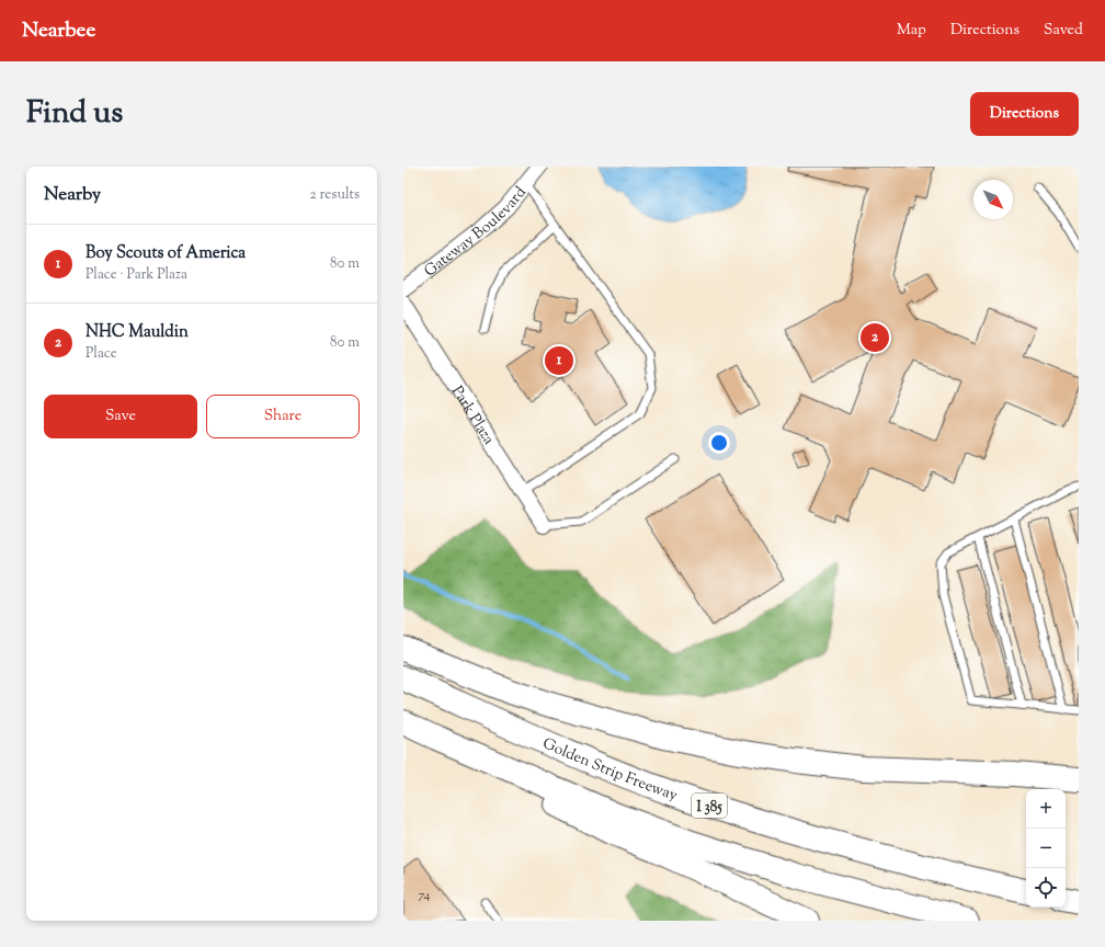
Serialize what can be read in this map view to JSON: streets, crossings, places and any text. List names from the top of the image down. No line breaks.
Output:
{"streets":{"highway":["Golden Strip Freeway","I 385"],"street":["Gateway Boulevard","Park Plaza"]},"house_numbers":["74"],"north":"bottom right","page":{"header":"Nearbee","nav":["Map","Directions","Saved"],"title":"Find us","buttons":["Directions",["Save","Share"]],"heading":["Nearby","2 results"],"list":[{"mark":"1","name":"Boy Scouts of America","note":"Place · Park Plaza","value":"80 m"},{"mark":"2","name":"NHC Mauldin","note":"Place","value":"80 m"}],"pins":["2","1"],"map_buttons":["+","−"]}}
